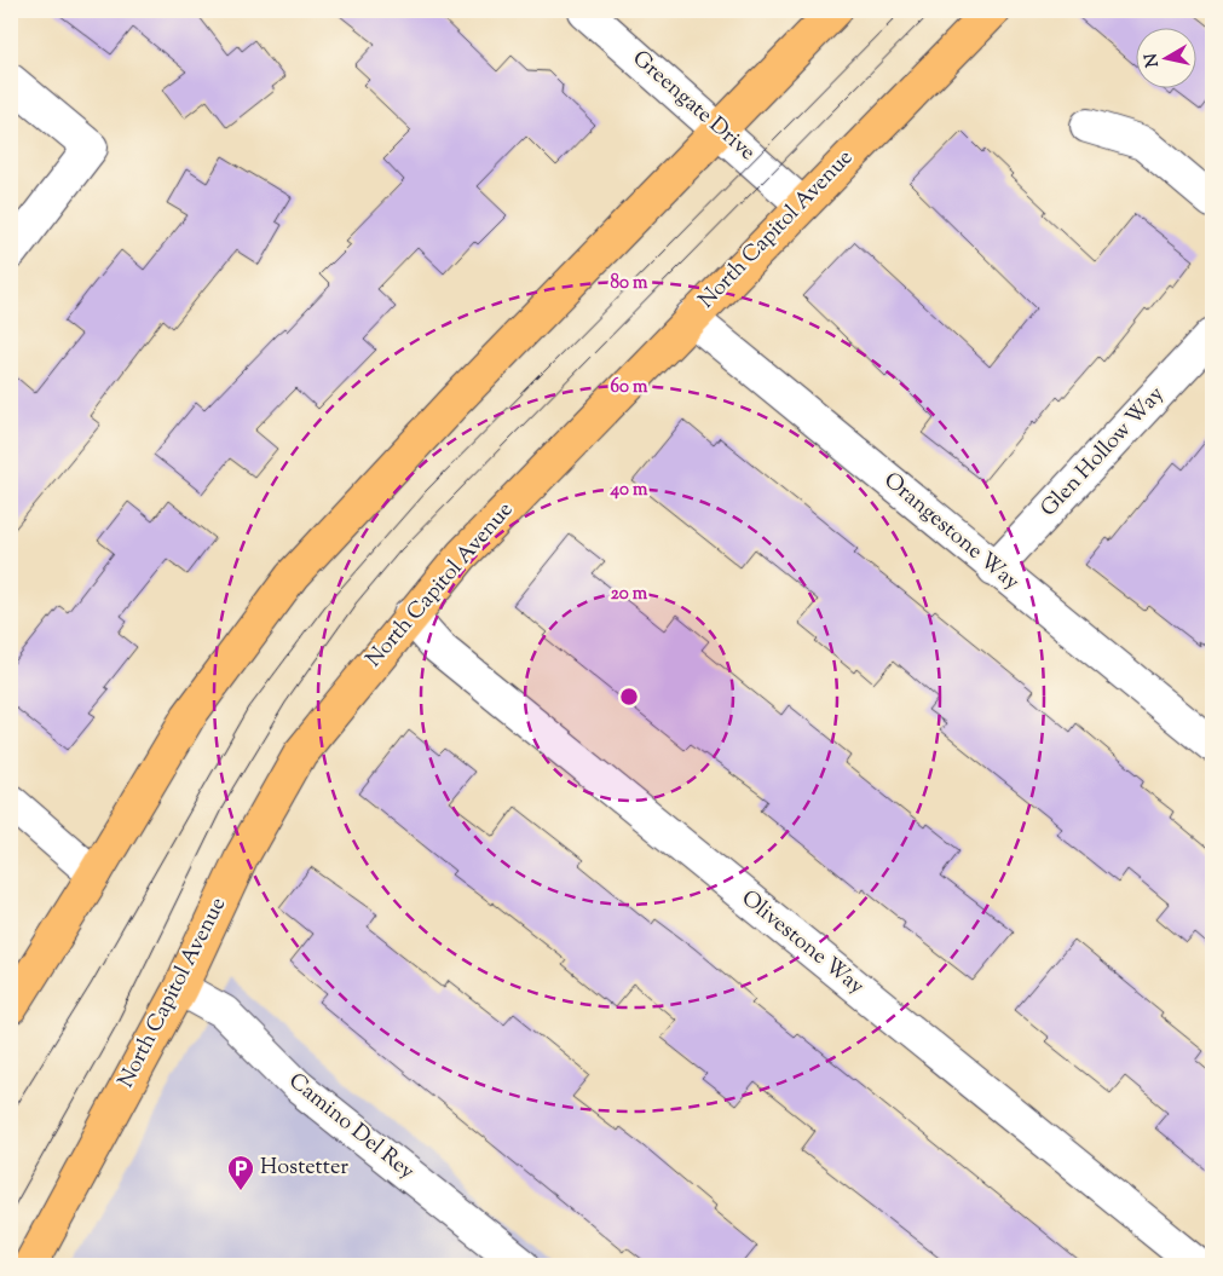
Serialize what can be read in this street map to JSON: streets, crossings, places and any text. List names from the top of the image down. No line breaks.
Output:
{"streets":{"main road":["North Capitol Avenue"],"street":["Greengate Drive","Glen Hollow Way","Orangestone Way","Olivestone Way","Camino Del Rey"]},"crossings":[["Greengate Drive","North Capitol Avenue"],["North Capitol Avenue","Orangestone Way"],["North Capitol Avenue","Olivestone Way"],["North Capitol Avenue","Camino Del Rey"],["Glen Hollow Way","Orangestone Way"]],"places":{"parking":["Hostetter"]},"north":"left","rings":["80 m","60 m","40 m","20 m"]}
